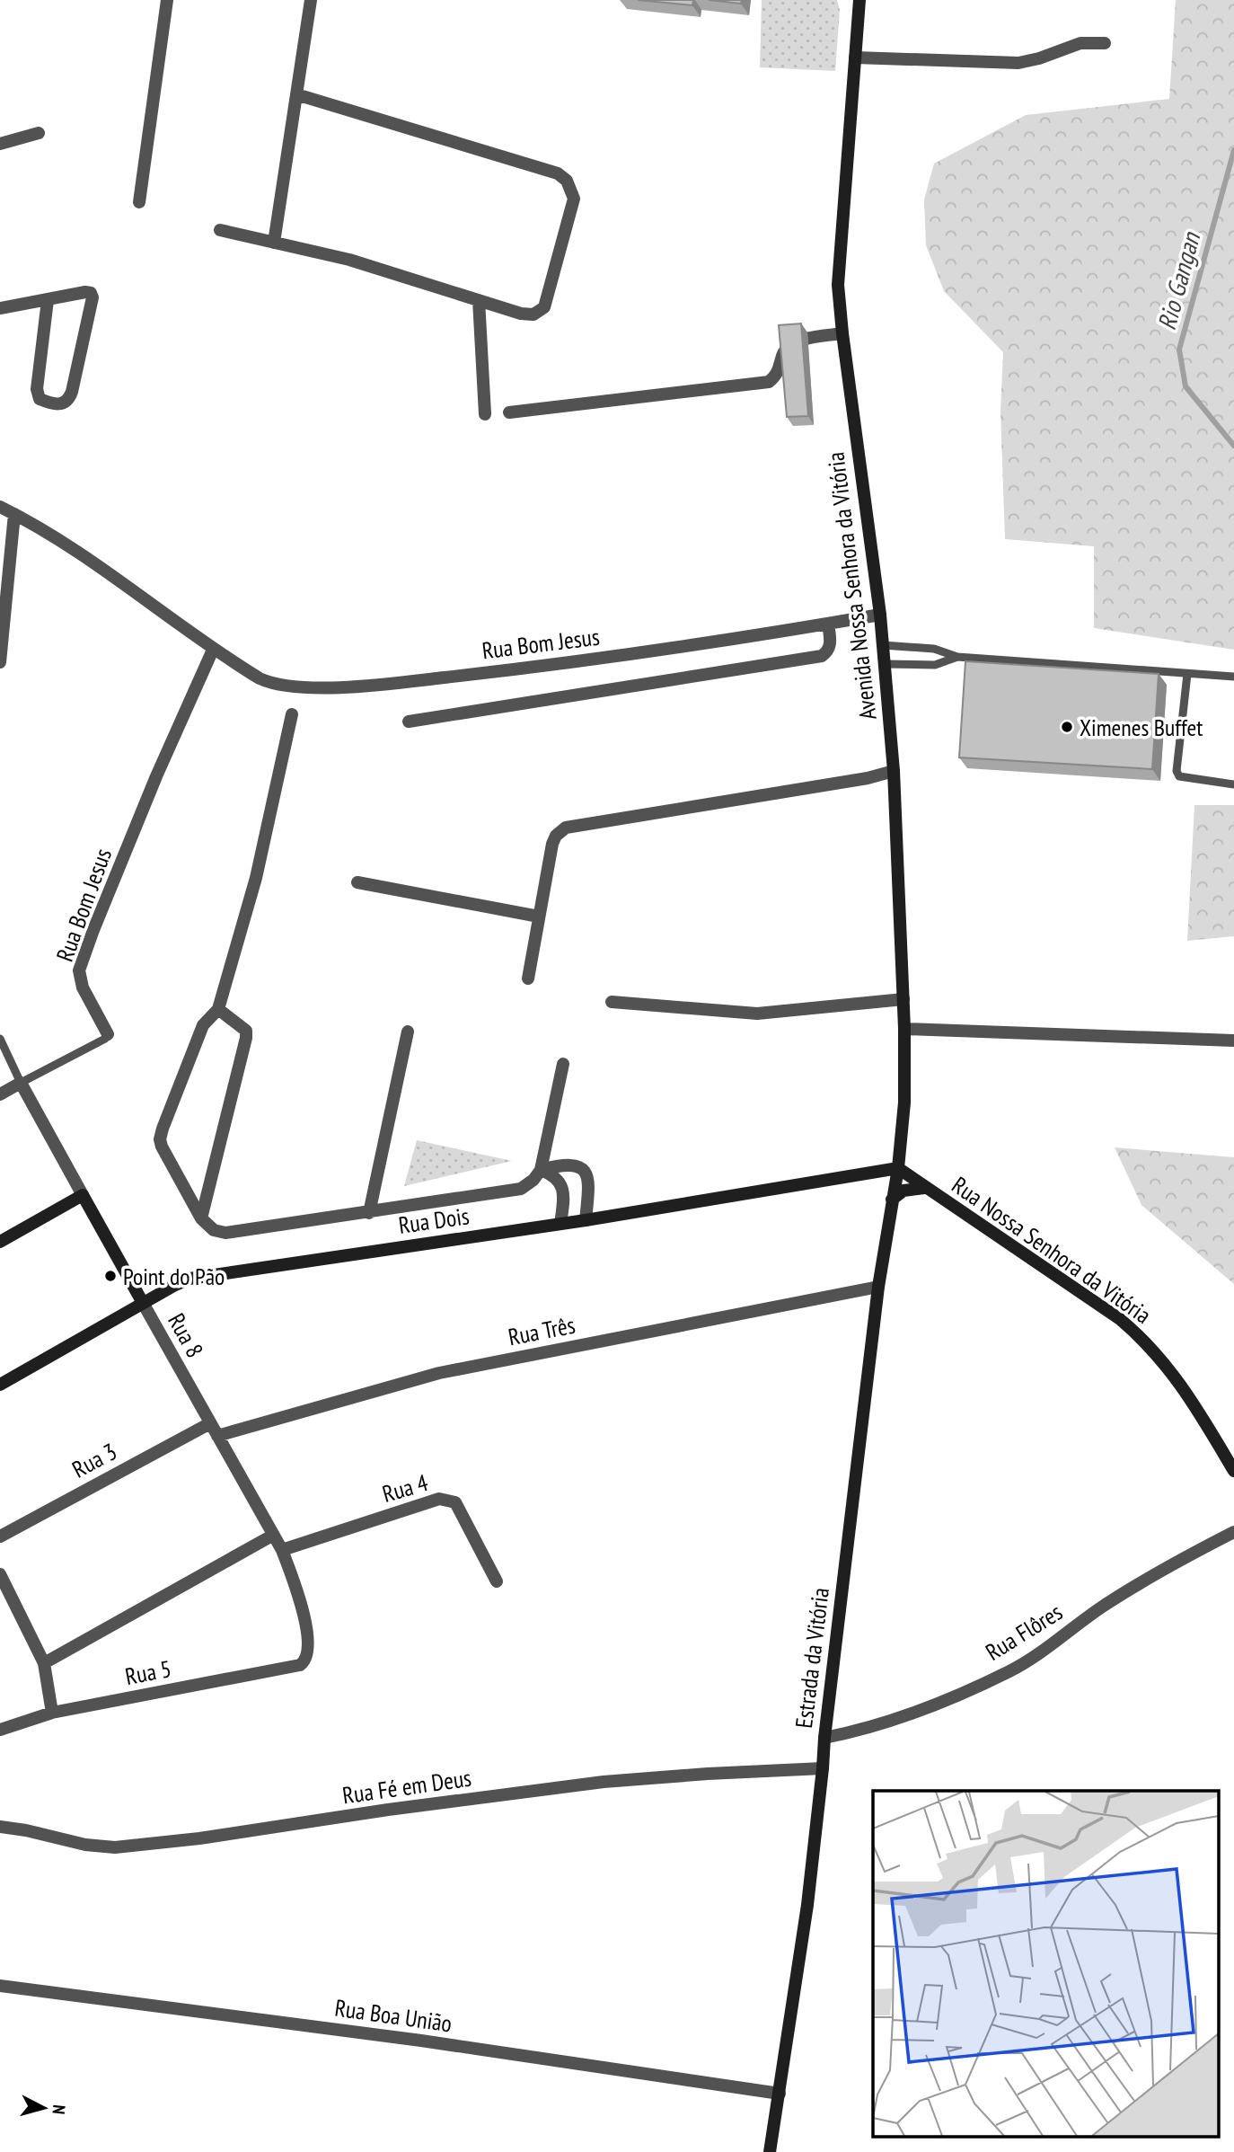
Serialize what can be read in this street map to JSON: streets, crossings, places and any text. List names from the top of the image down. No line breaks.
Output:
{"streets":{"main road":["Avenida Nossa Senhora da Vitória","Rua Dois","Rua Nossa Senhora da Vitória","Rua 8","Estrada da Vitória"],"street":["Rua Bom Jesus","Rua Três","Rua 3","Rua 4","Rua Flôres","Rua 5","Rua Fé em Deus","Rua Boa União"]},"crossings":[["Avenida Nossa Senhora da Vitória","Rua Bom Jesus"],["Avenida Nossa Senhora da Vitória","Rua Dois"],["Avenida Nossa Senhora da Vitória","Rua Nossa Senhora da Vitória"],["Avenida Nossa Senhora da Vitória","Estrada da Vitória"],["Rua Dois","Rua Nossa Senhora da Vitória"],["Rua Dois","Rua 8"],["Rua Dois","Estrada da Vitória"],["Rua Nossa Senhora da Vitória","Estrada da Vitória"],["Rua Três","Rua 8"],["Rua Três","Estrada da Vitória"],["Rua 8","Rua 3"],["Rua 8","Rua 4"],["Rua 8","Rua 5"],["Rua Flôres","Estrada da Vitória"],["Estrada da Vitória","Rua Fé em Deus"],["Estrada da Vitória","Rua Boa União"]],"water":["Rio Gangan"],"places":["Ximenes Buffet","Point do Pão"],"north":"right"}
